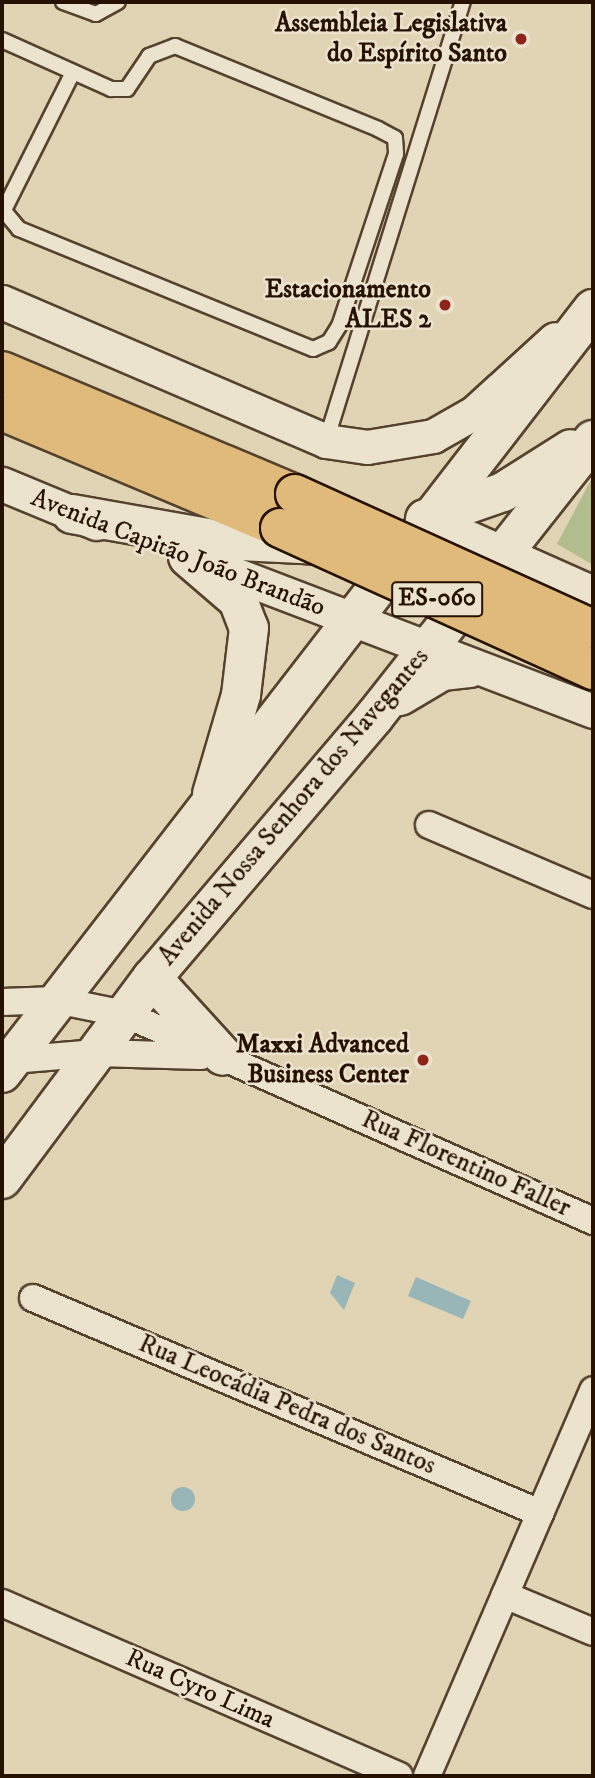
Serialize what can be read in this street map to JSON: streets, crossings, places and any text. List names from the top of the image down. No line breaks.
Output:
{"streets":{"main road":["ES-060","Avenida Nossa Senhora dos Navegantes"],"street":["Avenida Capitão João Brandão","Rua Florentino Faller","Rua Leocádia Pedra dos Santos","Rua Cyro Lima"]},"crossings":[["Avenida Capitão João Brandão","Avenida Nossa Senhora dos Navegantes"],["Avenida Nossa Senhora dos Navegantes","Rua Florentino Faller"]],"places":["Assembleia Legislativa do Espírito Santo","Estacionamento ALES 2","Maxxi Advanced Business Center"]}
